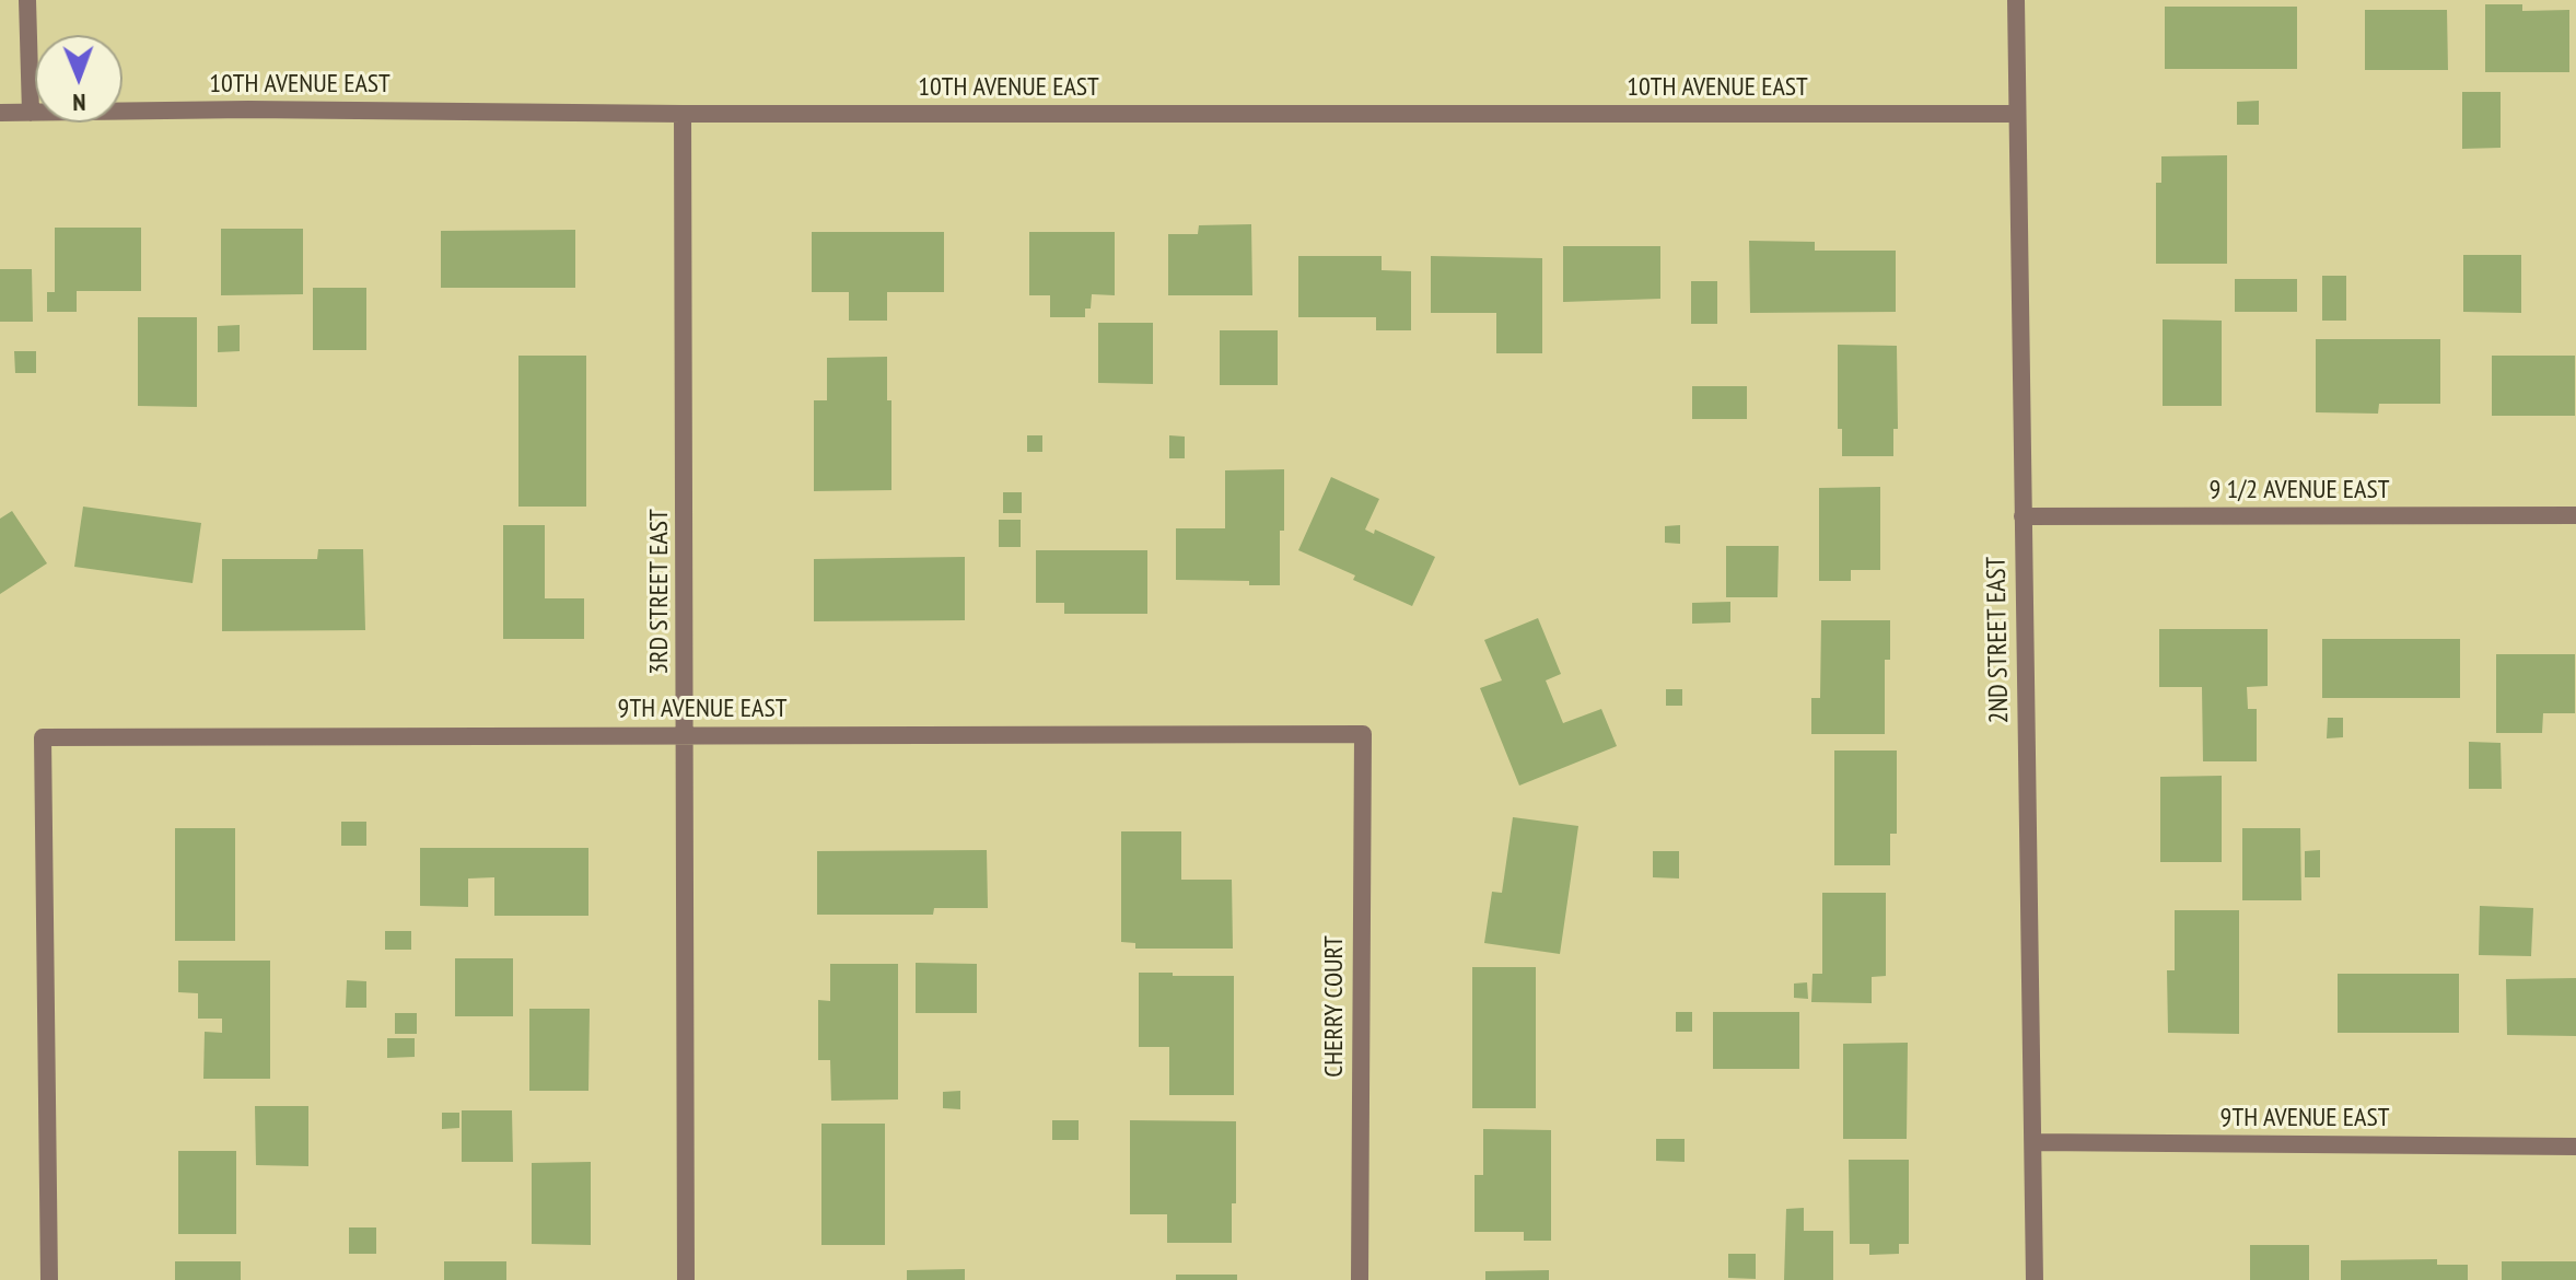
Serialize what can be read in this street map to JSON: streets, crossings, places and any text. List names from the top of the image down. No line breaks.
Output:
{"streets":{"street":["10TH AVENUE EAST","9 1/2 AVENUE EAST","3RD STREET EAST","2ND STREET EAST","9TH AVENUE EAST","CHERRY COURT"]},"crossings":[["10TH AVENUE EAST","3RD STREET EAST"],["10TH AVENUE EAST","2ND STREET EAST"],["9 1/2 AVENUE EAST","2ND STREET EAST"],["3RD STREET EAST","9TH AVENUE EAST"],["2ND STREET EAST","9TH AVENUE EAST"],["9TH AVENUE EAST","CHERRY COURT"]],"north":"bottom"}
